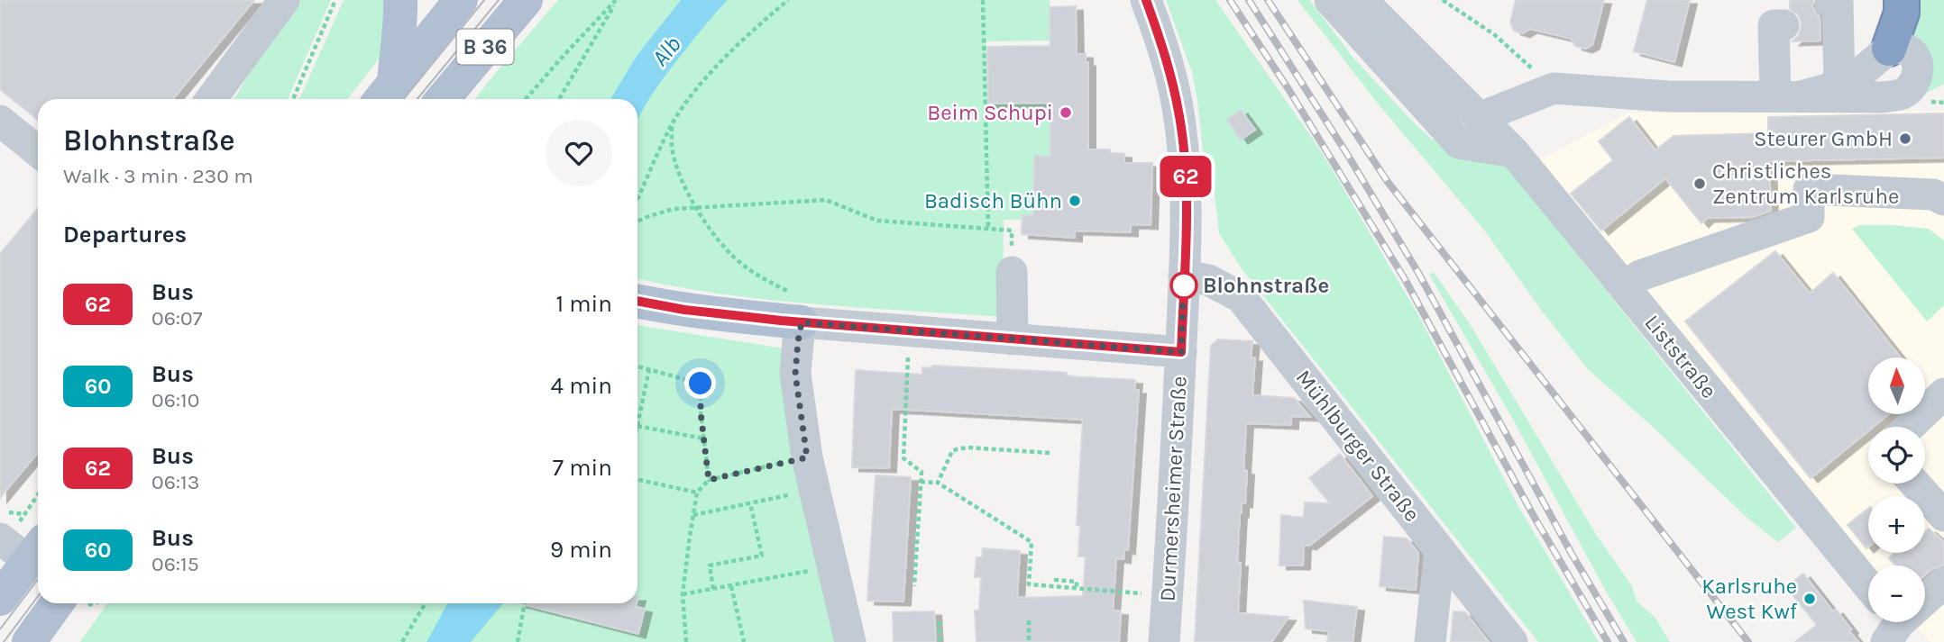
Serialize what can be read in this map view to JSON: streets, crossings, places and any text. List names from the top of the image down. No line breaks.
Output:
{"streets":{"main road":["B 36"],"street":["Liststraße","Mühlburger Straße","Durmersheimer Straße"]},"crossings":[["Mühlburger Straße","Durmersheimer Straße"]],"water":["Alb"],"places":["Beim Schupi","Steurer GmbH","Christliches Zentrum Karlsruhe","Badisch Bühn","Blohnstraße","Karlsruhe West Kwf"],"lines":["bus line 62"],"north":"top","page":{"on_map":"62","heading":[["Blohnstraße","Walk · 3 min · 230 m"],"Departures"],"list":[{"mark":"62","name":"Bus","note":"06:07","value":"1 min"},{"mark":"60","name":"Bus","note":"06:10","value":"4 min"},{"mark":"62","name":"Bus","note":"06:13","value":"7 min"},{"mark":"60","name":"Bus","note":"06:15","value":"9 min"}],"map_buttons":["+","−"]}}
